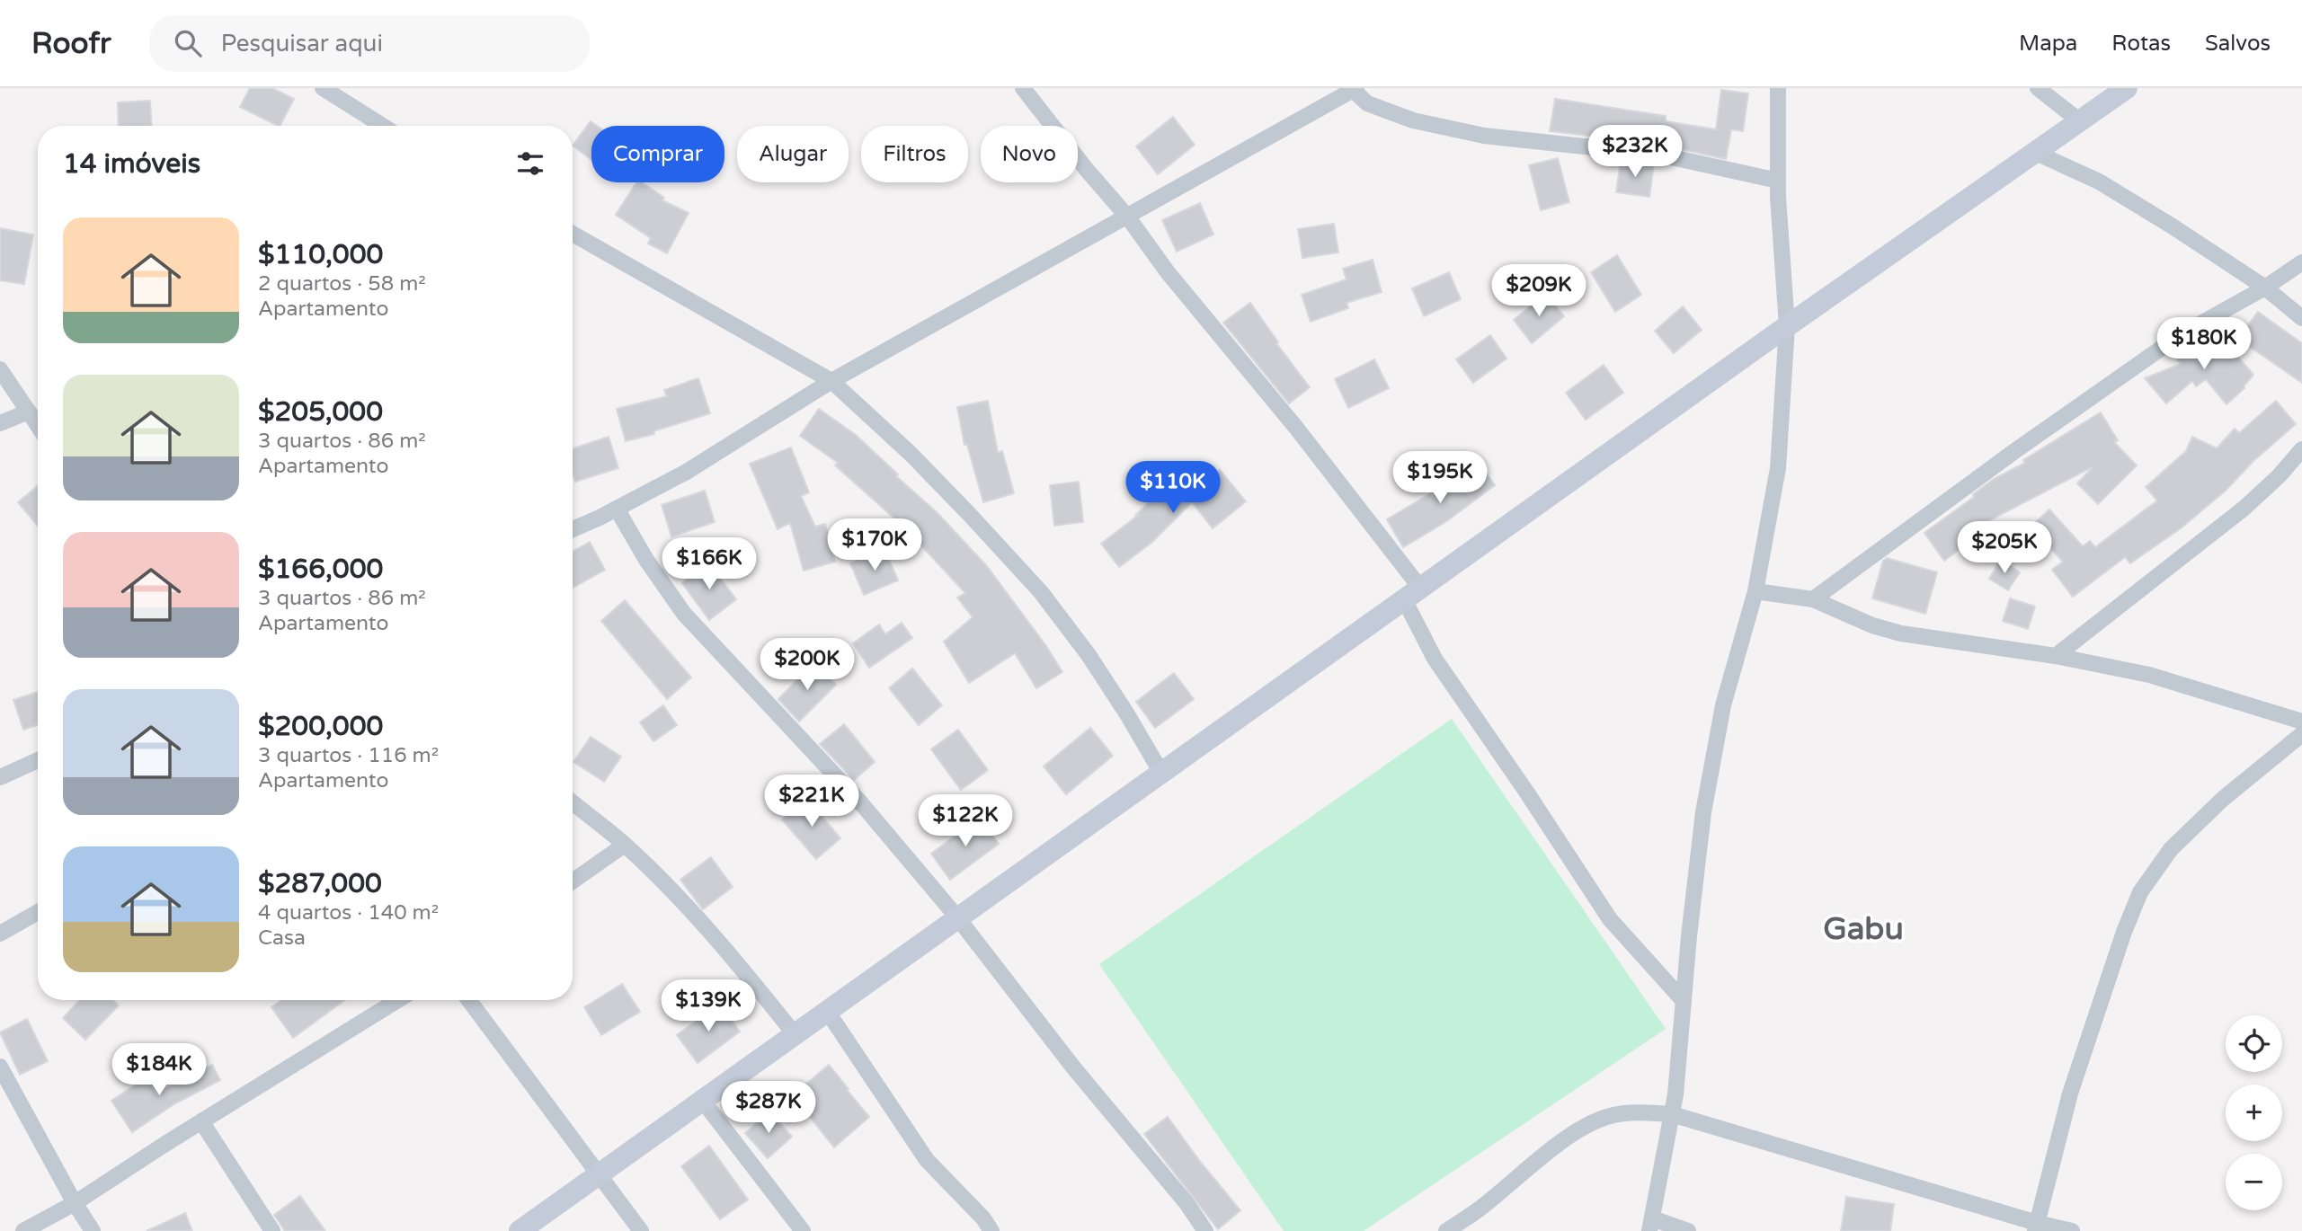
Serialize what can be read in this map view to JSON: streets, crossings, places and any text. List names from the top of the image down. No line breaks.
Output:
{"districts":["Gabu"],"page":{"header":"Roofr","search":"Pesquisar aqui","nav":["Mapa","Rotas","Salvos"],"price":["$232K","$209K","$180K","$195K","$110K","$170K","$205K","$166K","$200K","$221K","$122K","$139K","$184K","$287K"],"chip":["Comprar","Alugar","Filtros","Novo"],"heading":"14 imóveis","list":[{"name":"$110,000","note":"2 quartos · 58 m² · Apartamento"},{"name":"$205,000","note":"3 quartos · 86 m² · Apartamento"},{"name":"$166,000","note":"3 quartos · 86 m² · Apartamento"},{"name":"$200,000","note":"3 quartos · 116 m² · Apartamento"},{"name":"$287,000","note":"4 quartos · 140 m² · Casa"}],"map_buttons":["+","−"]}}
